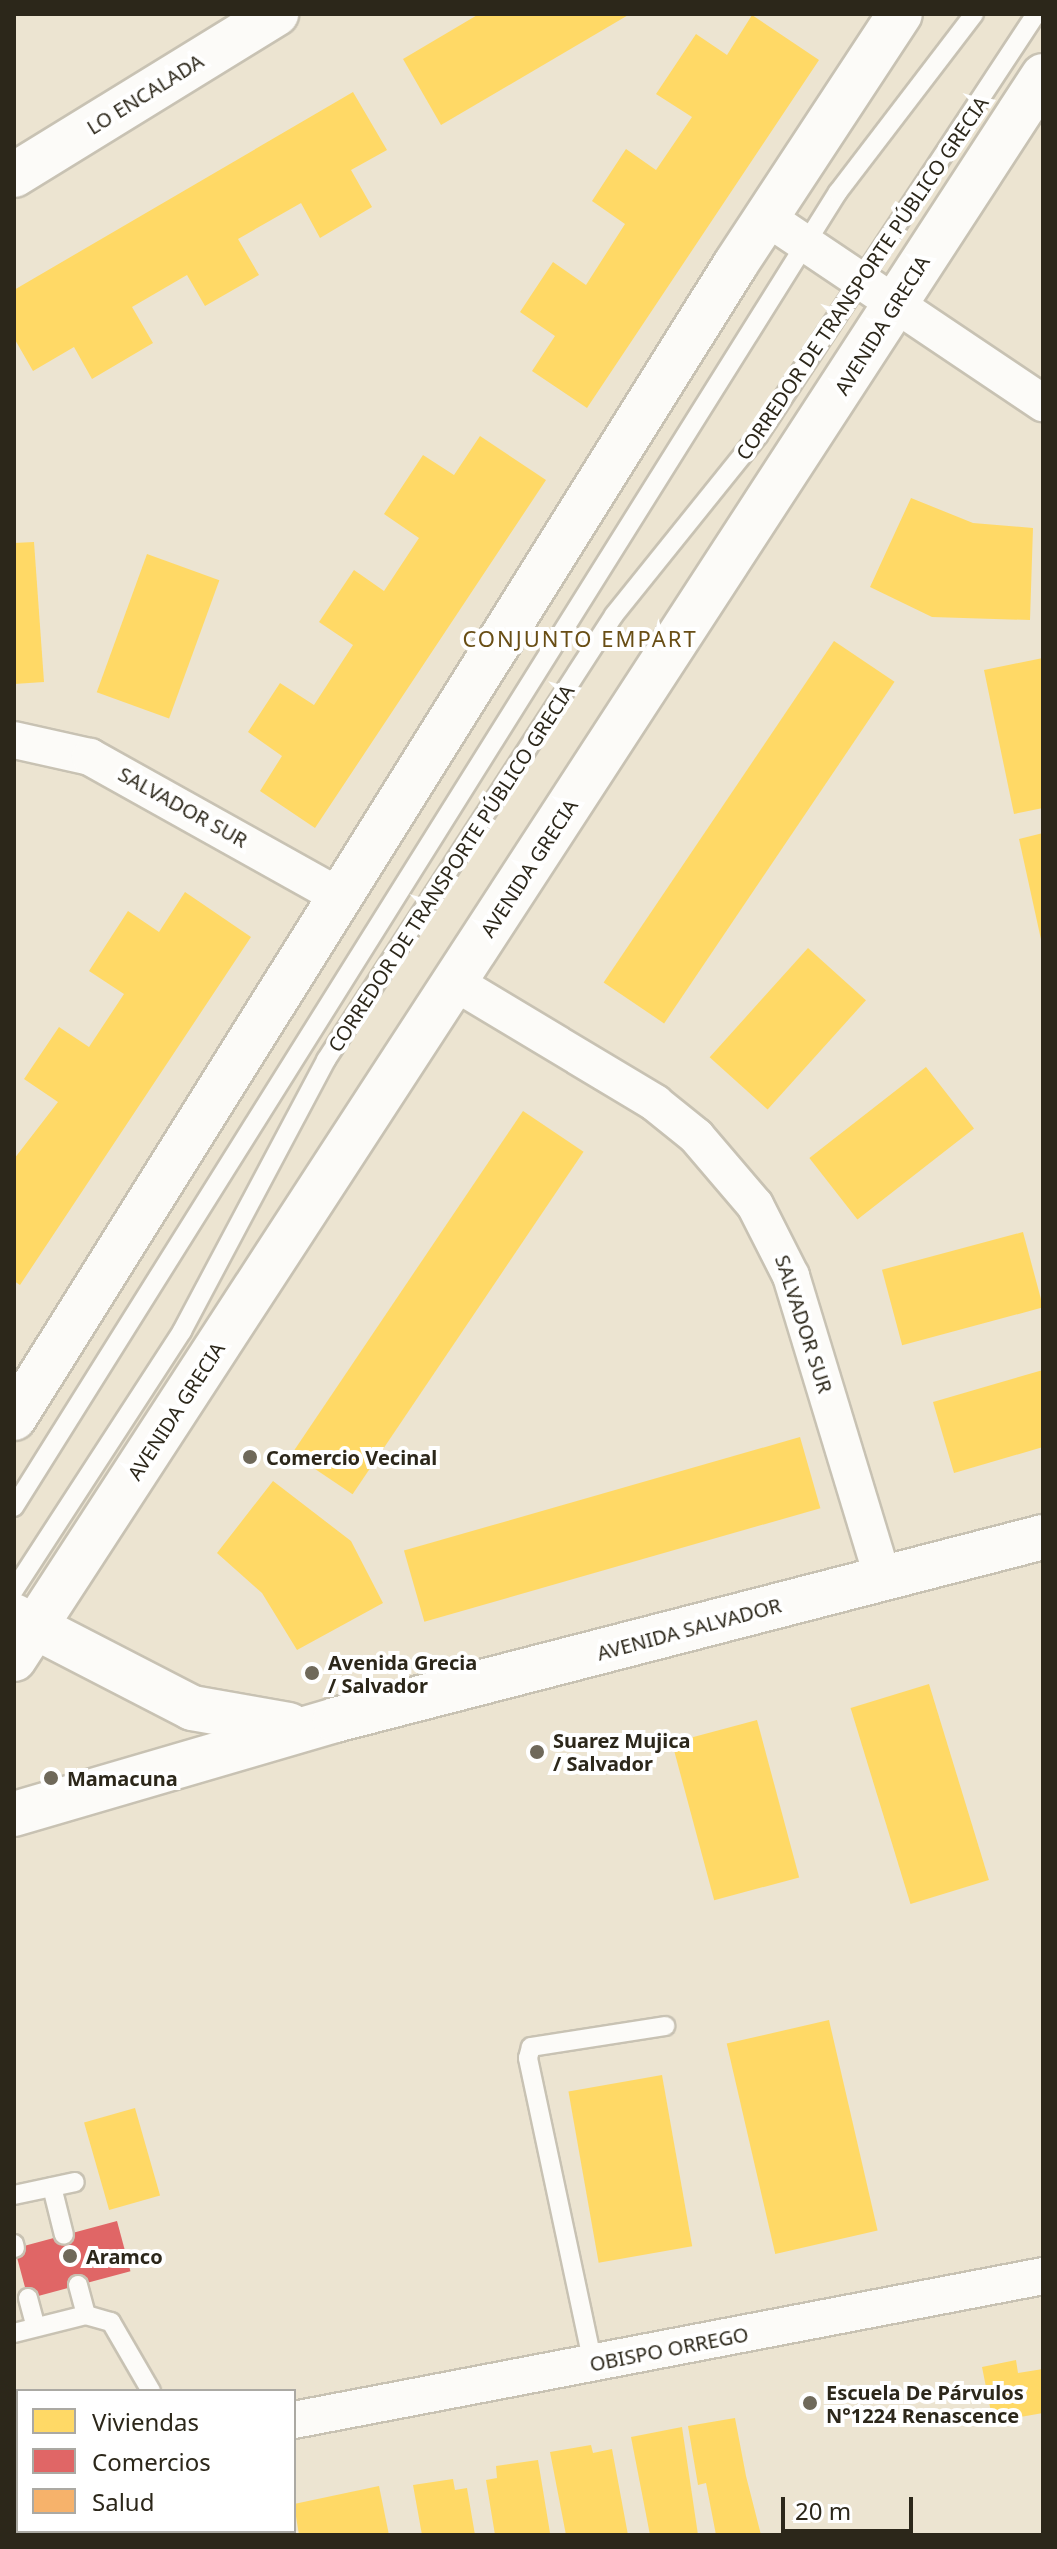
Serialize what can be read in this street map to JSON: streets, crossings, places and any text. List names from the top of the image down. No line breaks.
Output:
{"streets":{"main road":["LO ENCALADA","AVENIDA GRECIA","AVENIDA SALVADOR"],"street":["SALVADOR SUR","OBISPO ORREGO"],"lane":["CORREDOR DE TRANSPORTE PÚBLICO GRECIA"]},"crossings":[["CORREDOR DE TRANSPORTE PÚBLICO GRECIA","AVENIDA GRECIA"],["AVENIDA GRECIA","SALVADOR SUR"],["AVENIDA GRECIA","AVENIDA SALVADOR"],["SALVADOR SUR","AVENIDA SALVADOR"]],"districts":["CONJUNTO EMPART"],"places":["Comercio Vecinal","Avenida Grecia / Salvador","Suarez Mujica / Salvador","Mamacuna","Aramco","Escuela De Párvulos N°1224 Renascence"],"legend":["Viviendas","Comercios","Salud"],"scale_bar":"20 m"}
